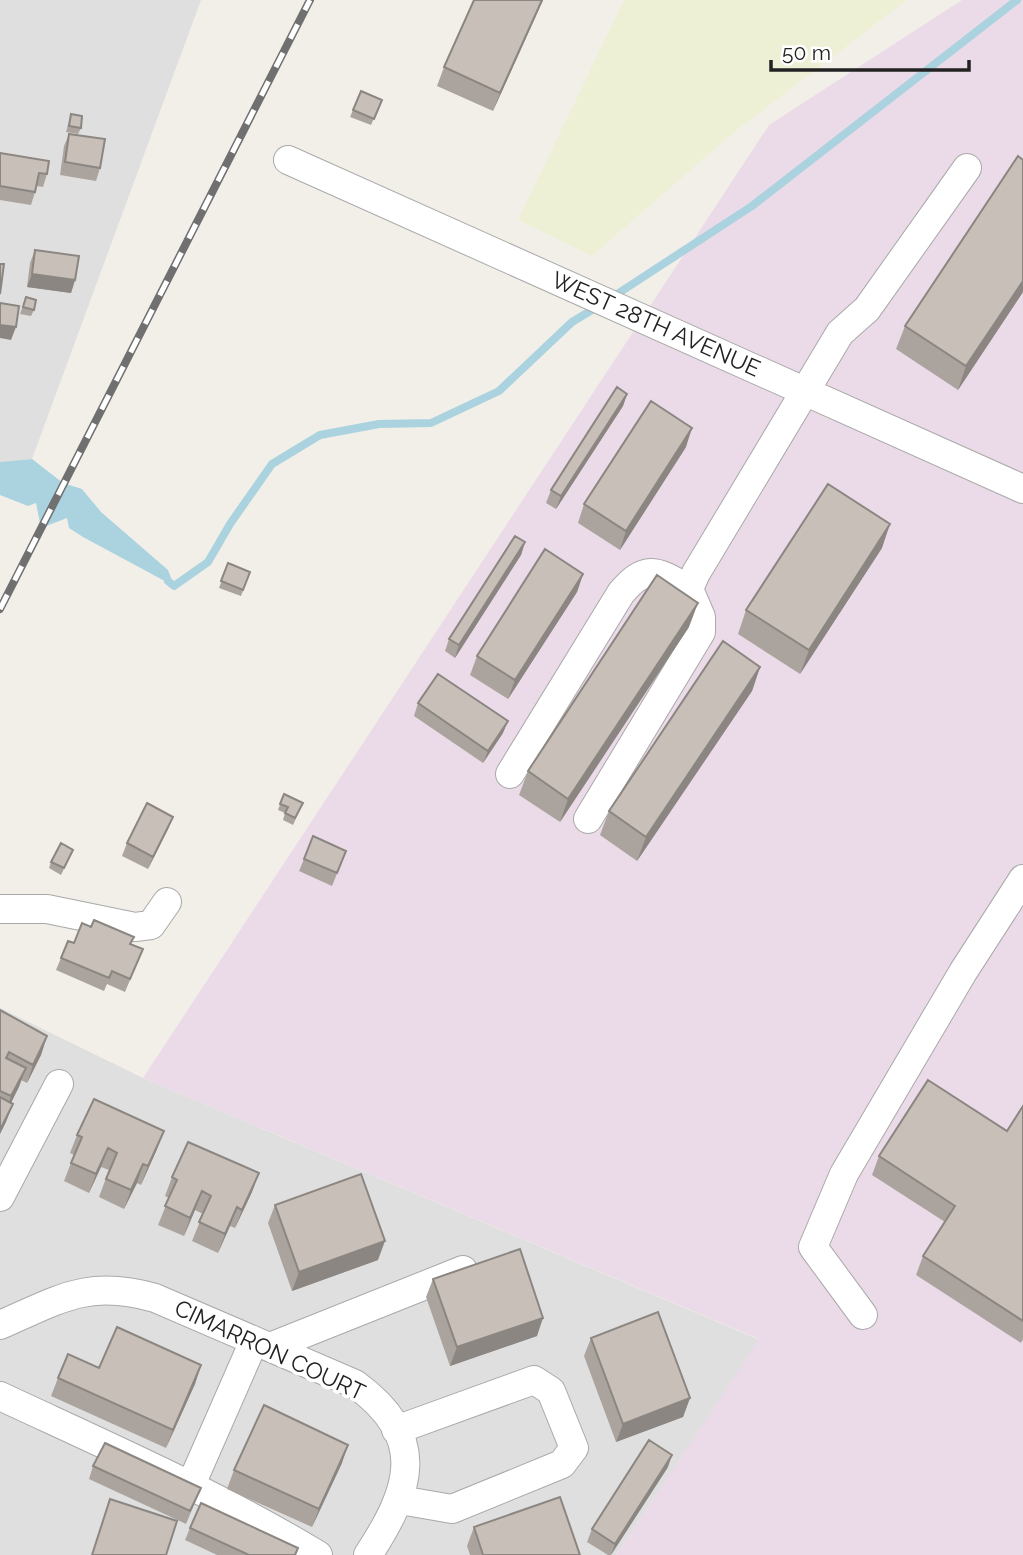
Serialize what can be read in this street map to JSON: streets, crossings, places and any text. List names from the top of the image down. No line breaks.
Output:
{"streets":{"street":["WEST 28TH AVENUE","CIMARRON COURT"]},"scale_bar":"50 m"}
